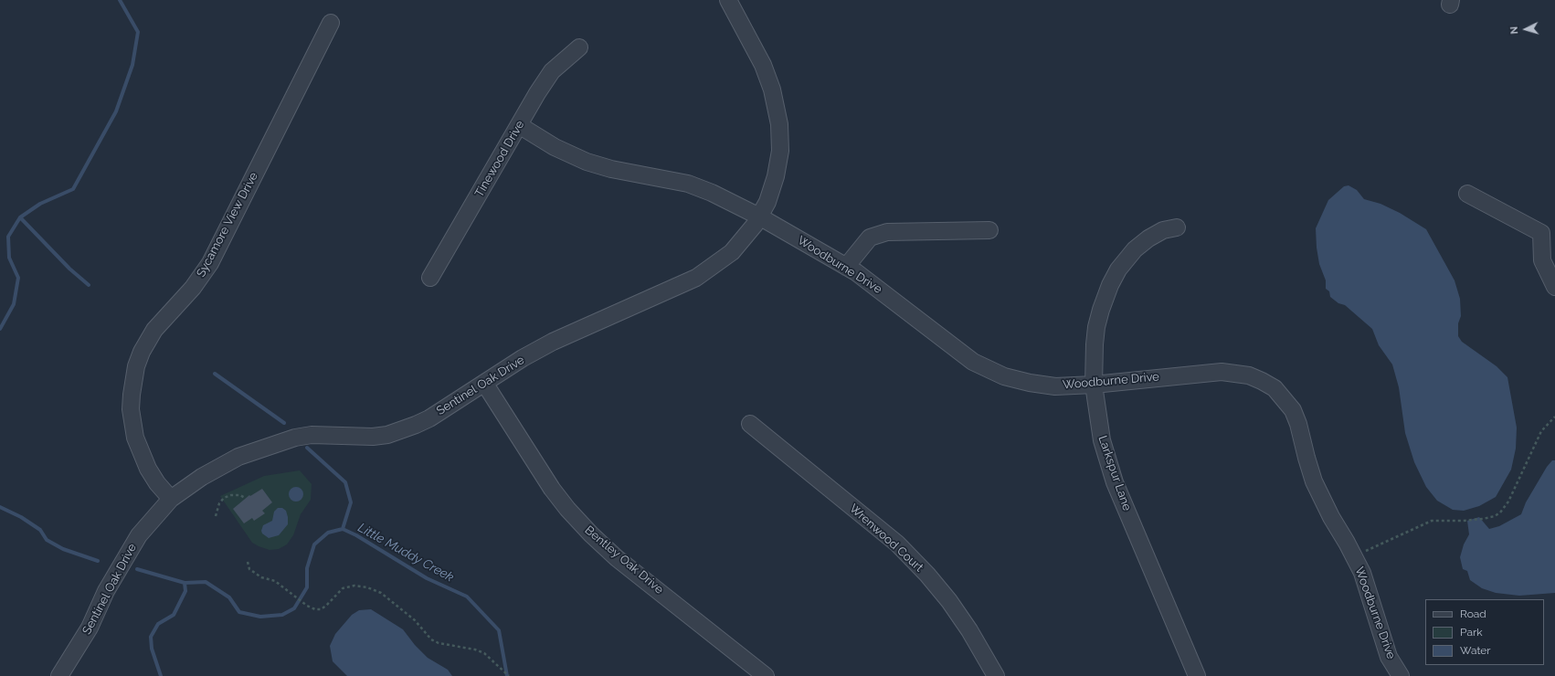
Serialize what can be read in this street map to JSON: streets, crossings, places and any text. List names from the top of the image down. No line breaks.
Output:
{"streets":{"street":["Tinewood Drive","Sycamore View Drive","Woodburne Drive","Sentinel Oak Drive","Larkspur Lane","Wrenwood Court","Bentley Oak Drive"]},"crossings":[["Tinewood Drive","Woodburne Drive"],["Sycamore View Drive","Sentinel Oak Drive"],["Woodburne Drive","Sentinel Oak Drive"],["Woodburne Drive","Larkspur Lane"],["Sentinel Oak Drive","Bentley Oak Drive"]],"water":["Little Muddy Creek"],"legend":["Road","Park","Water"],"north":"left"}
